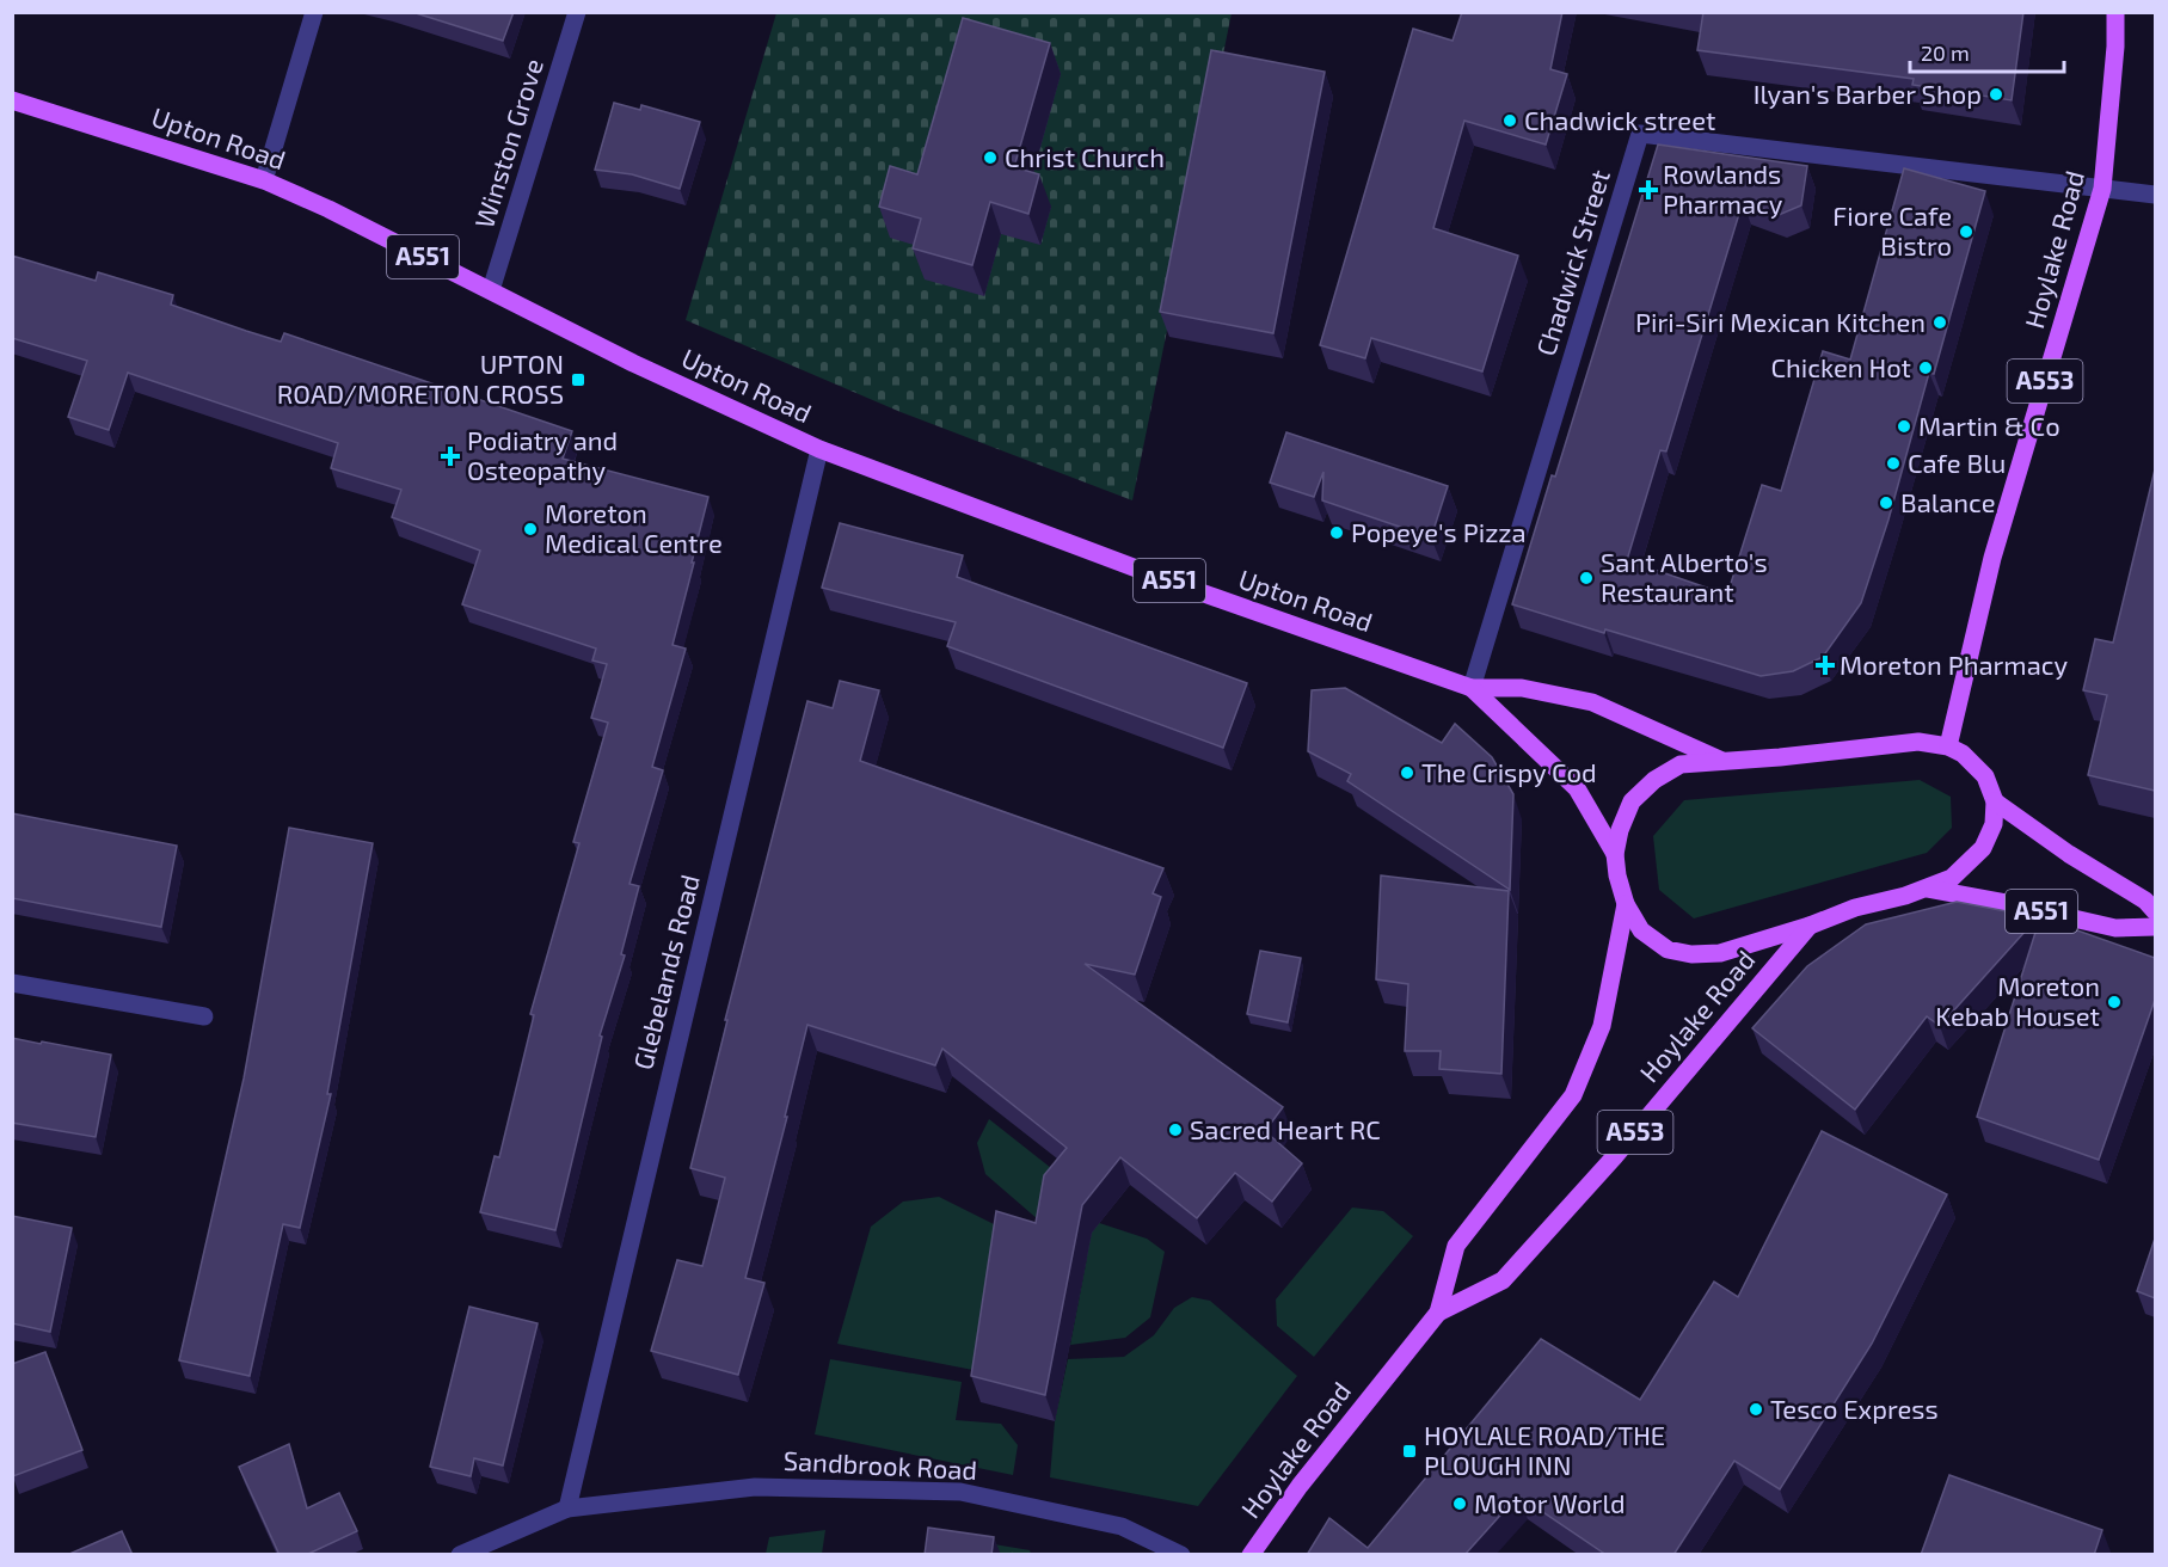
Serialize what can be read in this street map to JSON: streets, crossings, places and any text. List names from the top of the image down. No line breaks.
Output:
{"streets":{"main road":["Upton Road","Hoylake Road","A551","A553"],"street":["Winston Grove","Chadwick Street","Glebelands Road","Sandbrook Road"]},"crossings":[["Upton Road","Winston Grove"],["Upton Road","Chadwick Street"],["Upton Road","Glebelands Road"],["Hoylake Road","Chadwick Street"],["Glebelands Road","Sandbrook Road"]],"places":{"other":["Ilyan's Barber Shop","Chadwick street","Christ Church","Fiore Cafe Bistro","Piri-Siri Mexican Kitchen","Chicken Hot","Martin & Co","Cafe Blu","Balance","Moreton Medical Centre","Popeye's Pizza","Sant Alberto's Restaurant","The Crispy Cod","Moreton Kebab Houset","Sacred Heart RC","Tesco Express","Motor World"],"health":["Rowlands Pharmacy","Podiatry and Osteopathy","Moreton Pharmacy"],"transit":["UPTON ROAD/MORETON CROSS","HOYLALE ROAD/THE PLOUGH INN"]},"scale_bar":"20 m"}
